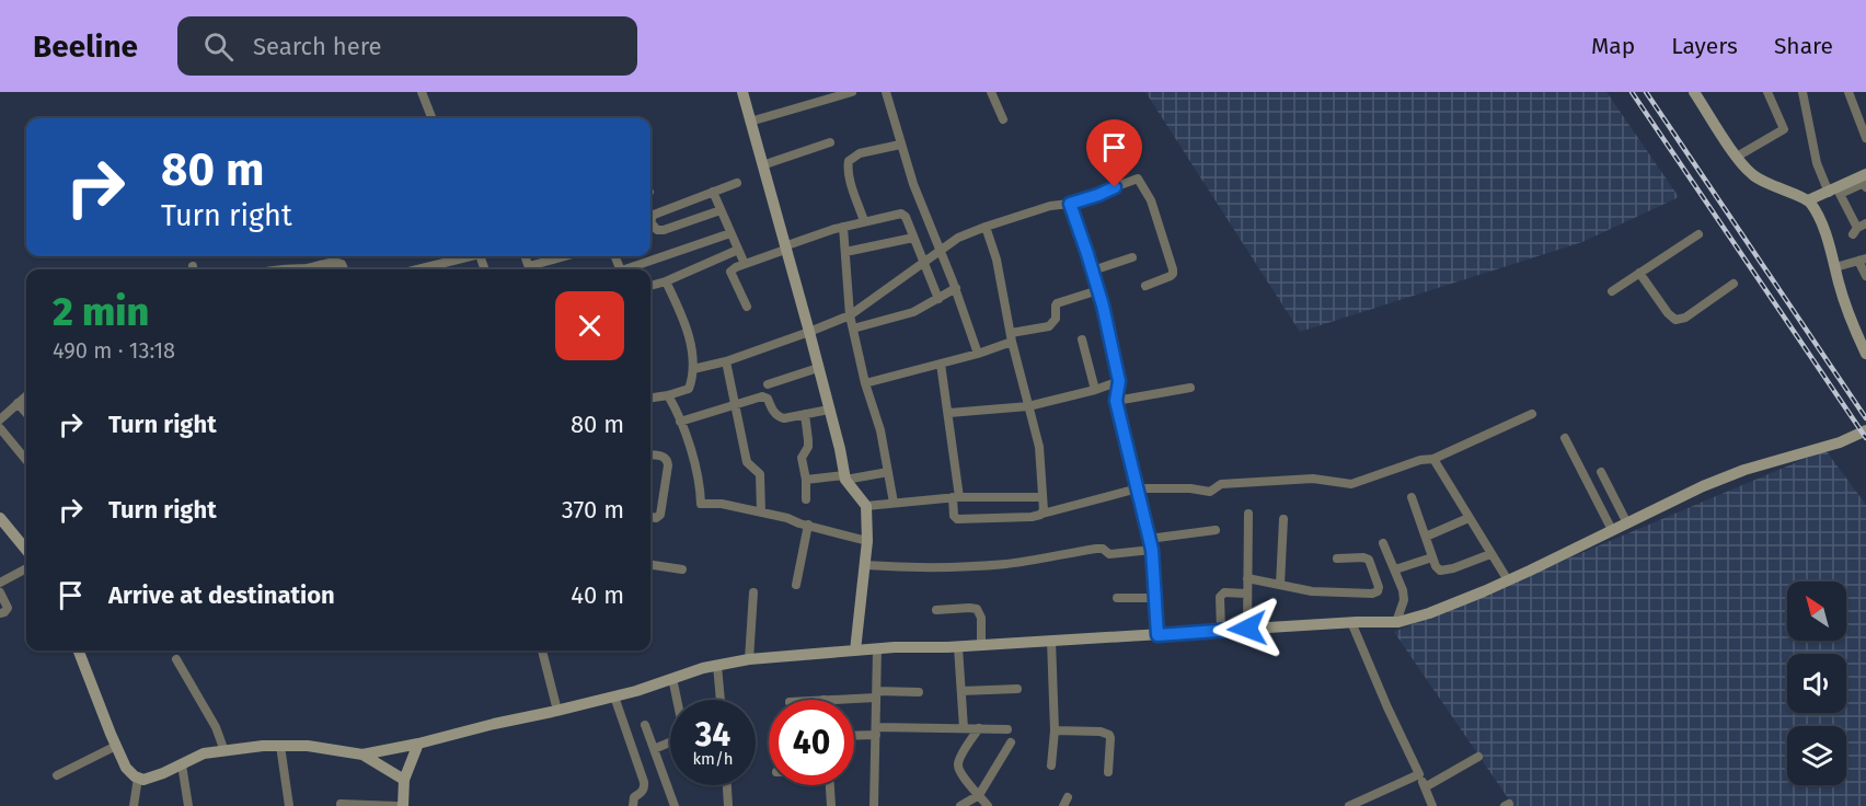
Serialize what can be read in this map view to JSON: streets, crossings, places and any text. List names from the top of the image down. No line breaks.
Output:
{"north":"top left","page":{"header":"Beeline","search":"Search here","nav":["Map","Layers","Share"],"turn":["80 m","Turn right"],"heading":["2 min","490 m · 13:18"],"list":[{"name":"Turn right","value":"80 m"},{"name":"Turn right","value":"370 m"},{"name":"Arrive at destination","value":"40 m"}],"speed":"34 km/h","limit":"40"}}
